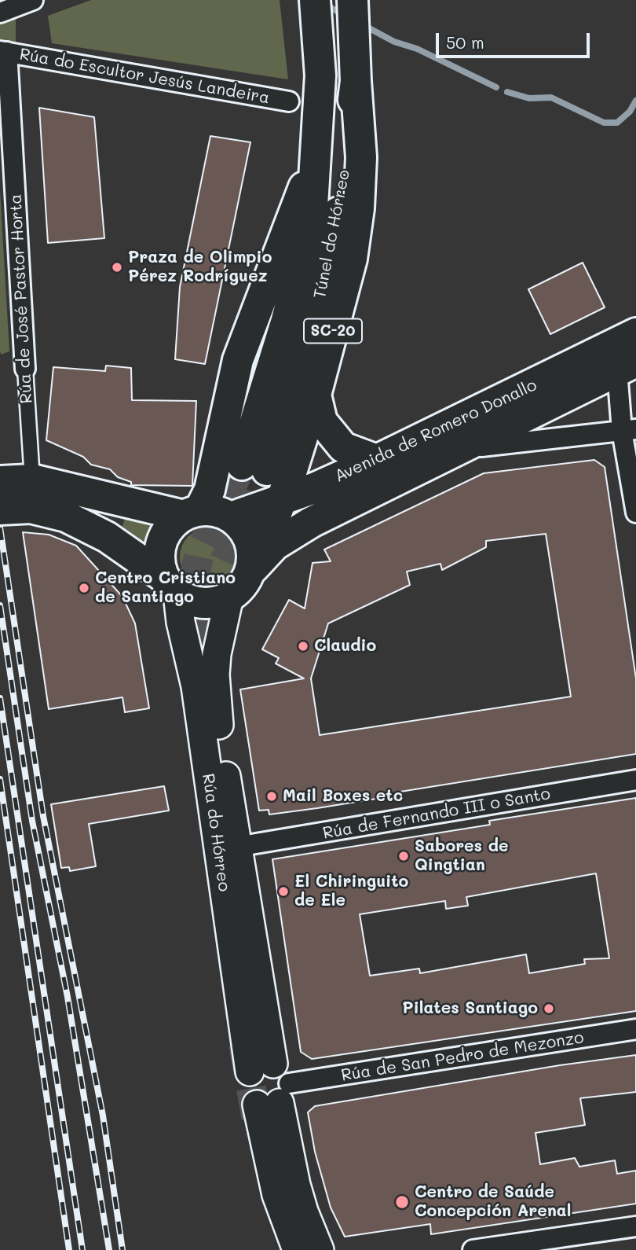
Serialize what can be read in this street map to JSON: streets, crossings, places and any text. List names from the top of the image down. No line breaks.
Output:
{"streets":{"main road":["Túnel do Hórreo","SC-20","Avenida de Romero Donallo","Rúa do Hórreo"],"street":["Rúa do Escultor Jesús Landeira","Rúa de José Pastor Horta","Rúa de Fernando III o Santo","Rúa de San Pedro de Mezonzo"]},"crossings":[["Rúa do Escultor Jesús Landeira","Rúa de José Pastor Horta"],["Túnel do Hórreo","SC-20"],["SC-20","Avenida de Romero Donallo"],["SC-20","Rúa do Hórreo"],["Avenida de Romero Donallo","Rúa do Hórreo"],["Rúa de Fernando III o Santo","Rúa do Hórreo"],["Rúa do Hórreo","Rúa de San Pedro de Mezonzo"]],"places":["Praza de Olimpio Pérez Rodríguez","Centro Cristiano de Santiago","Claudio","Mail Boxes etc","Sabores de Qingtian","El Chiringuito de Ele","Pilates Santiago","Centro de Saúde Concepción Arenal"],"scale_bar":"50 m"}
